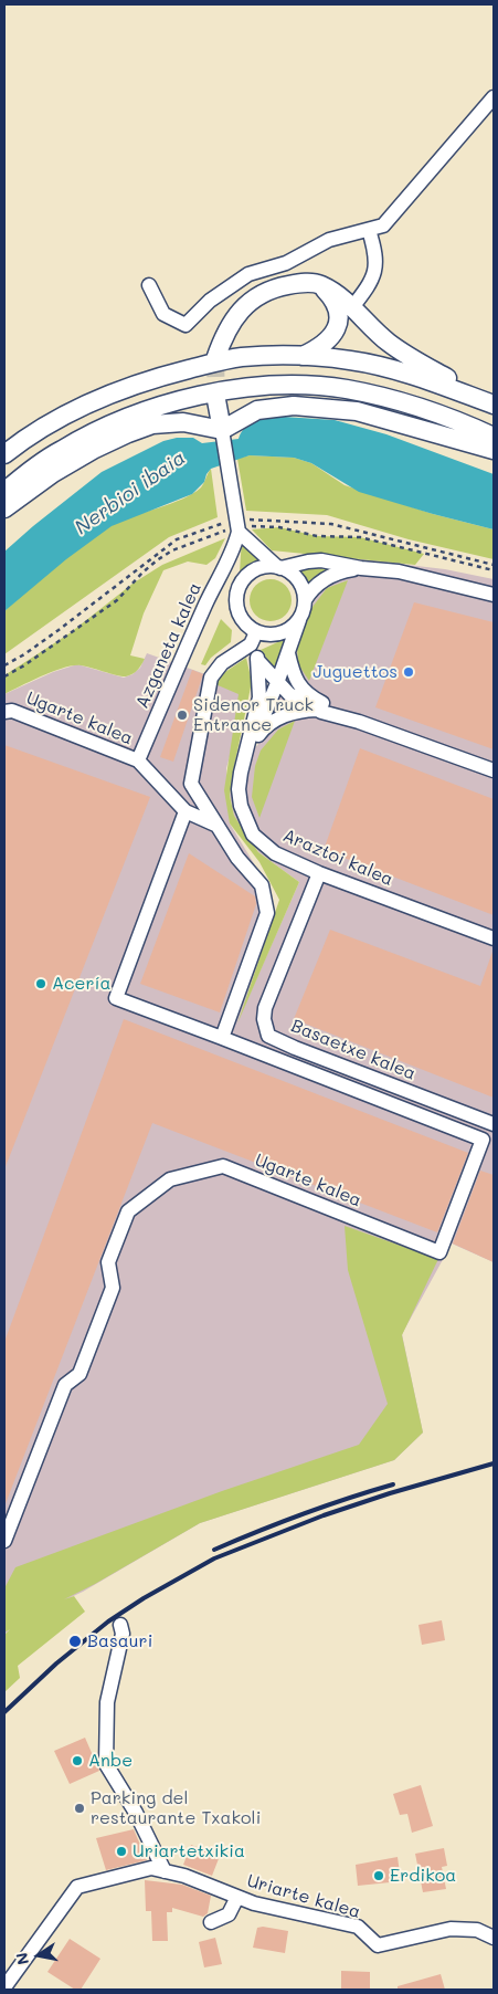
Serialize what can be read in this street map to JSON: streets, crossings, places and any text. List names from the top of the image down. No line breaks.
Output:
{"streets":{"street":["Azganeta kalea","Ugarte kalea","Araztoi kalea","Basaetxe kalea","Uriarte kalea"]},"crossings":[["Azganeta kalea","Ugarte kalea"],["Azganeta kalea","Araztoi kalea"],["Araztoi kalea","Basaetxe kalea"]],"water":["Nerbioi ibaia"],"places":["Juguettos","Sidenor Truck Entrance","Acería","Basauri","Anbe","Parking del restaurante Txakoli","Uriartetxikia","Erdikoa"],"north":"left"}
